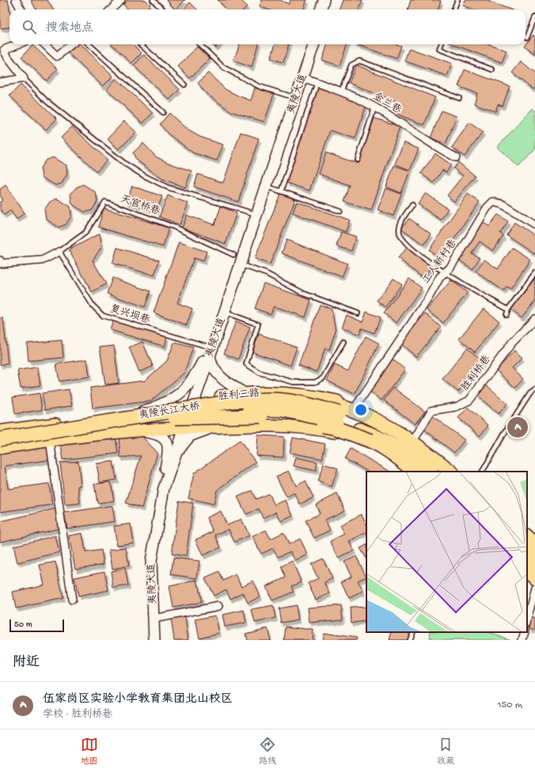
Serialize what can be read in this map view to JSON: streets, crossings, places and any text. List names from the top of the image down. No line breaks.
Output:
{"streets":{"highway":["夷陵长江大桥"],"main road":["夷陵大道","胜利三路"],"street":["金兰巷","工人新村巷","胜利桥巷"],"lane":["天官桥巷","复兴坝巷"]},"crossings":[["夷陵大道","金兰巷"],["夷陵大道","复兴坝巷"],["夷陵大道","胜利三路"],["夷陵大道","夷陵长江大桥"],["天官桥巷","复兴坝巷"],["工人新村巷","胜利三路"],["胜利桥巷","胜利三路"]],"scale_bar":"50 m","page":{"search":"搜索地点","pins":"A","scale":"50 m","heading":"附近","list":[{"mark":"A","name":"伍家岗区实验小学教育集团北山校区","note":"学校 · 胜利桥巷","value":"150 m"}],"nav":["地图","路线","收藏"]}}
